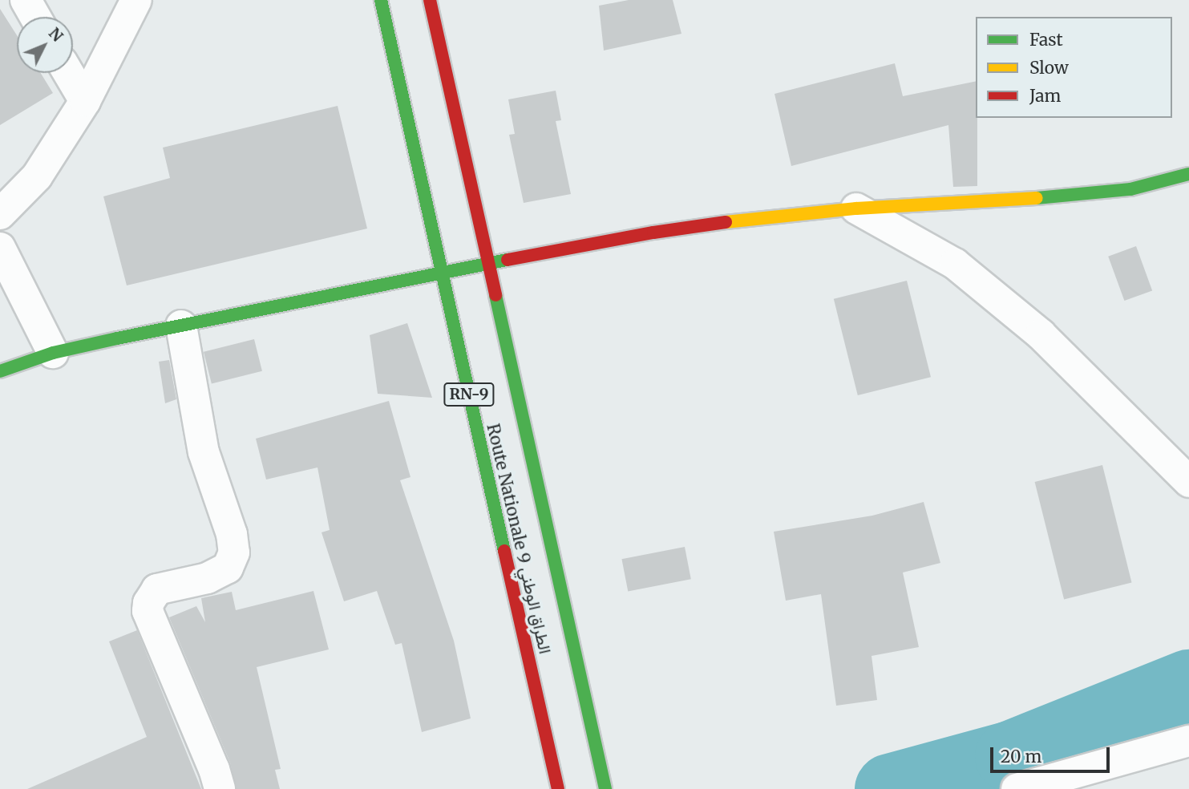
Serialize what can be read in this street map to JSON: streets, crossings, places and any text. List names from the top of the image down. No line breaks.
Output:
{"streets":{"main road":["RN-9","Route Nationale الطراق الوطني 9"]},"legend":["Fast","Slow","Jam"],"scale_bar":"20 m","north":"top right"}
